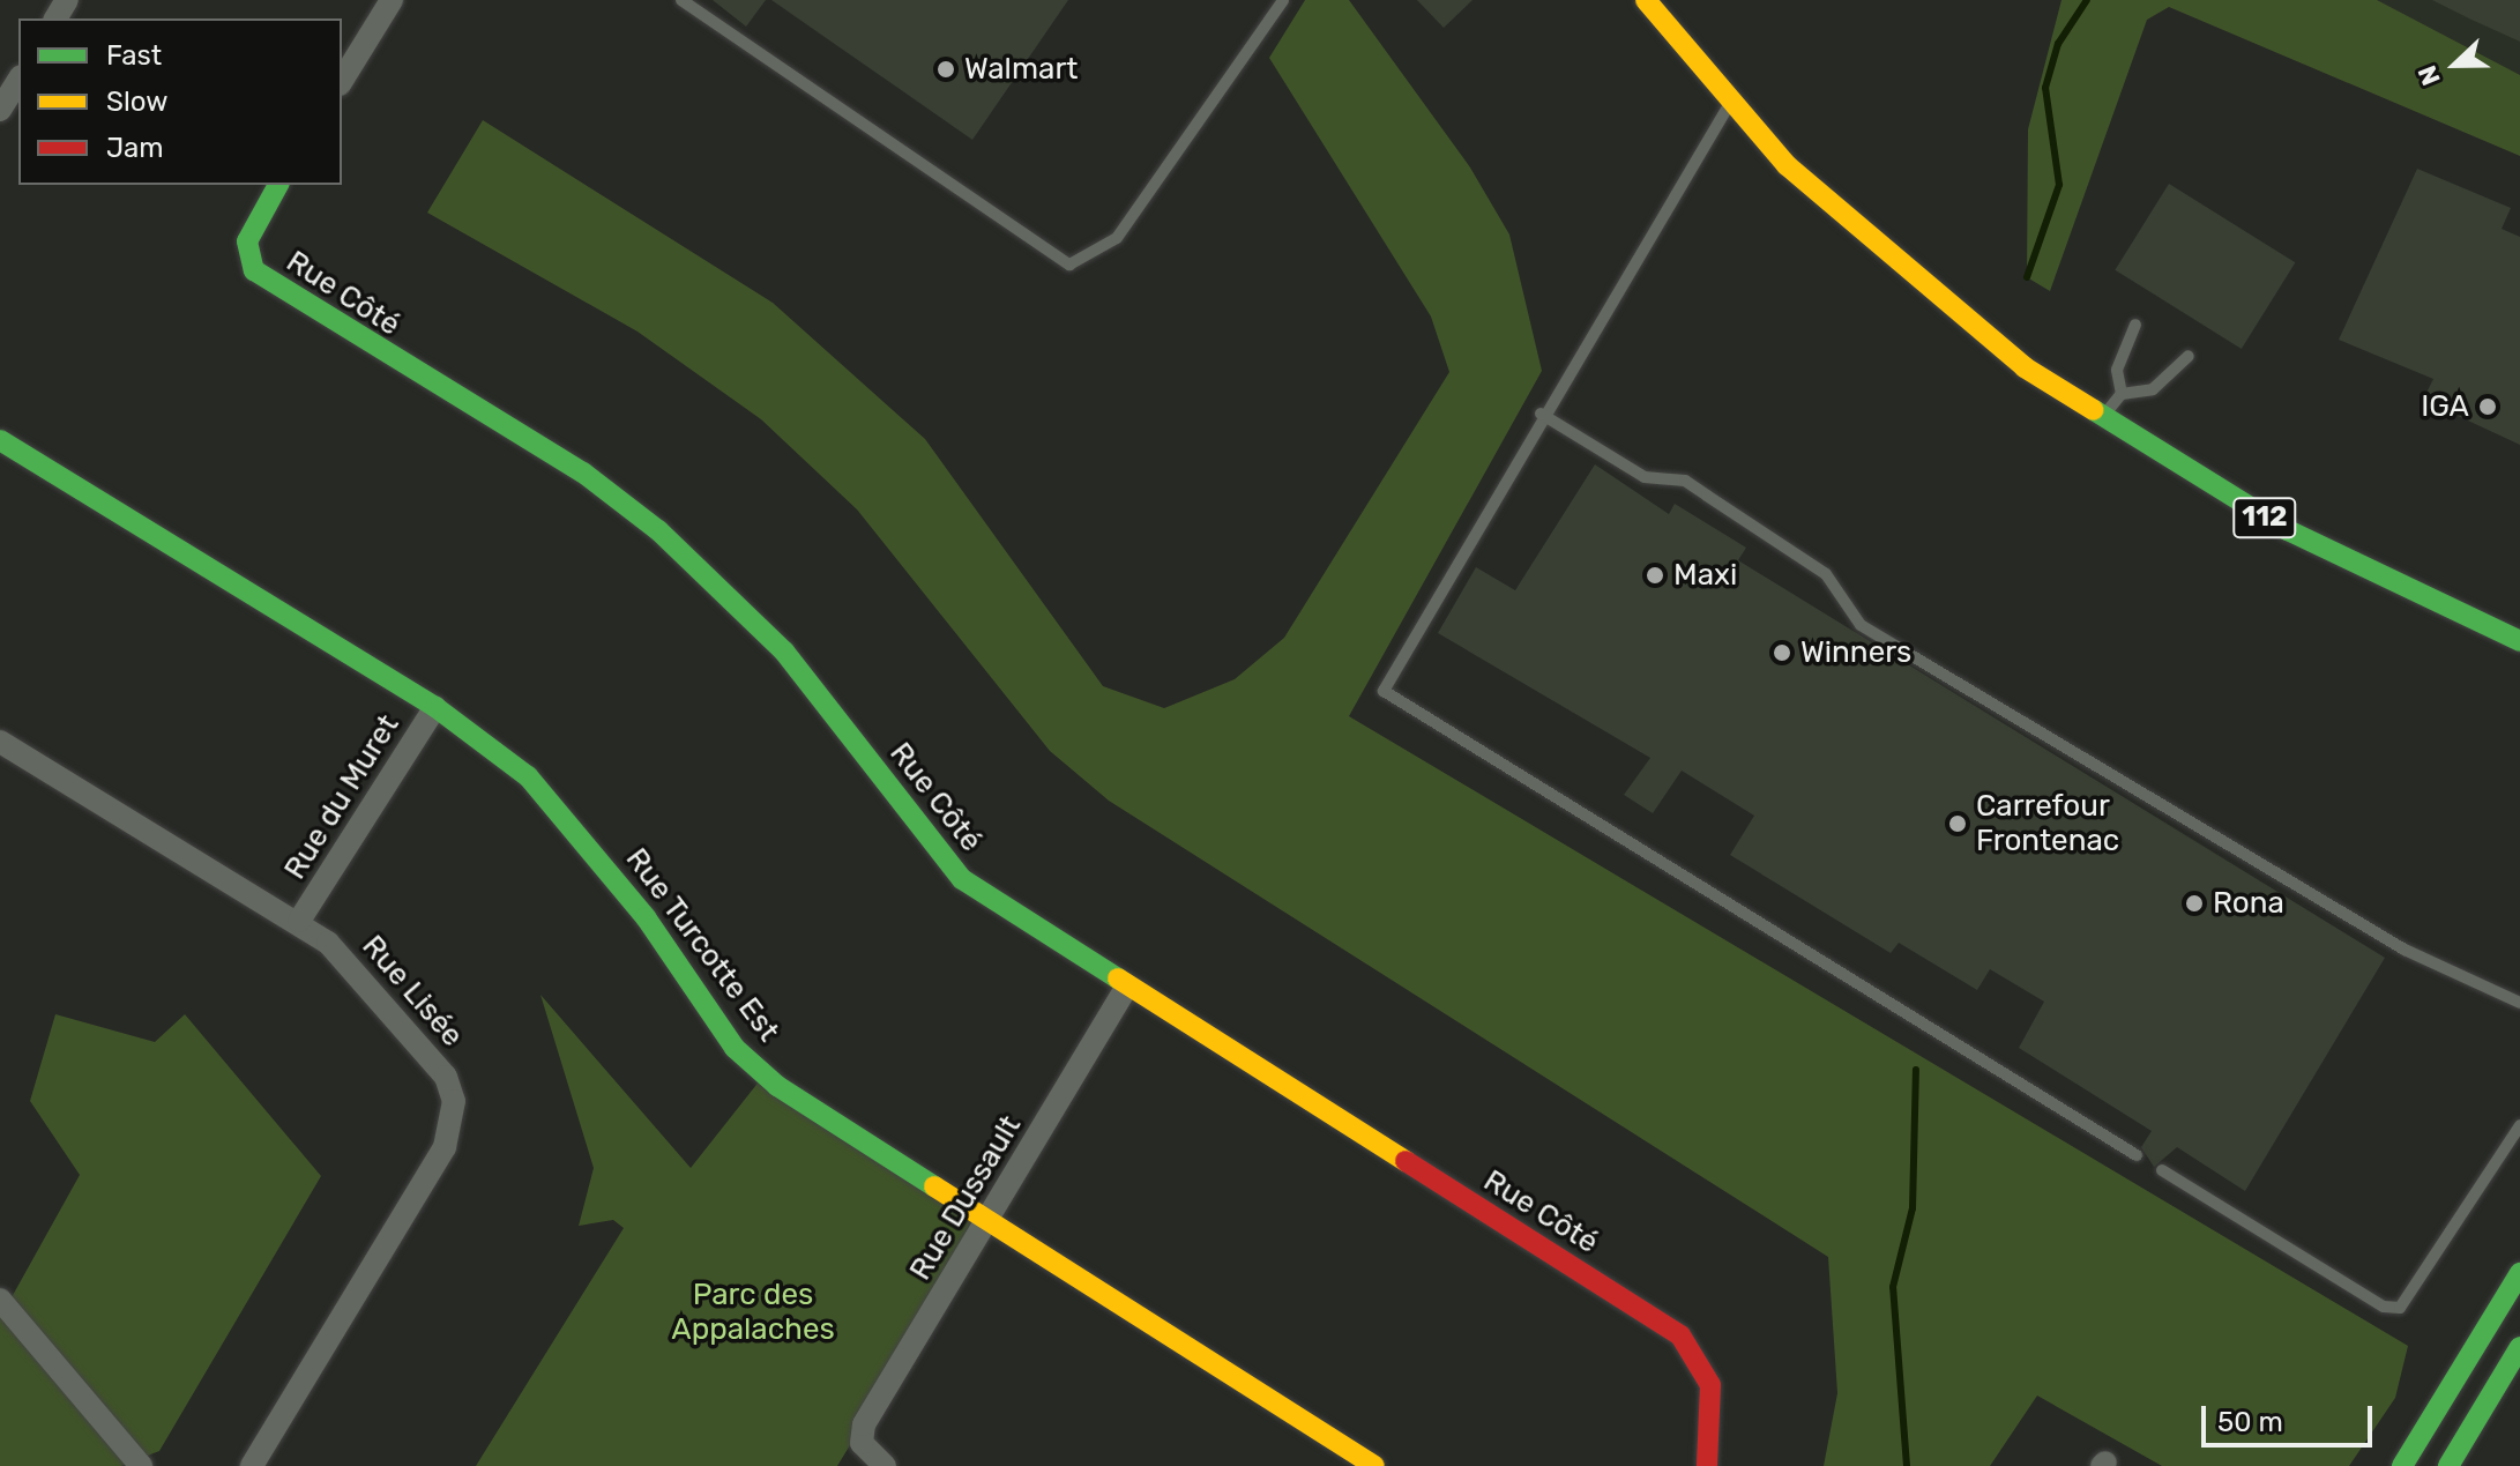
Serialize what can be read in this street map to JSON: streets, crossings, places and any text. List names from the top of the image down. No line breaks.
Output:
{"streets":{"street":["Rue Côté","112","Rue du Muret","Rue Turcotte Est","Rue Lisée","Rue Dussault"]},"crossings":[["Rue Côté","Rue Dussault"],["Rue du Muret","Rue Turcotte Est"],["Rue du Muret","Rue Lisée"],["Rue Turcotte Est","Rue Dussault"]],"parks":["Parc des Appalaches"],"places":["Walmart","IGA","Maxi","Winners","Carrefour Frontenac","Rona"],"legend":["Fast","Slow","Jam"],"scale_bar":"50 m","north":"left"}
